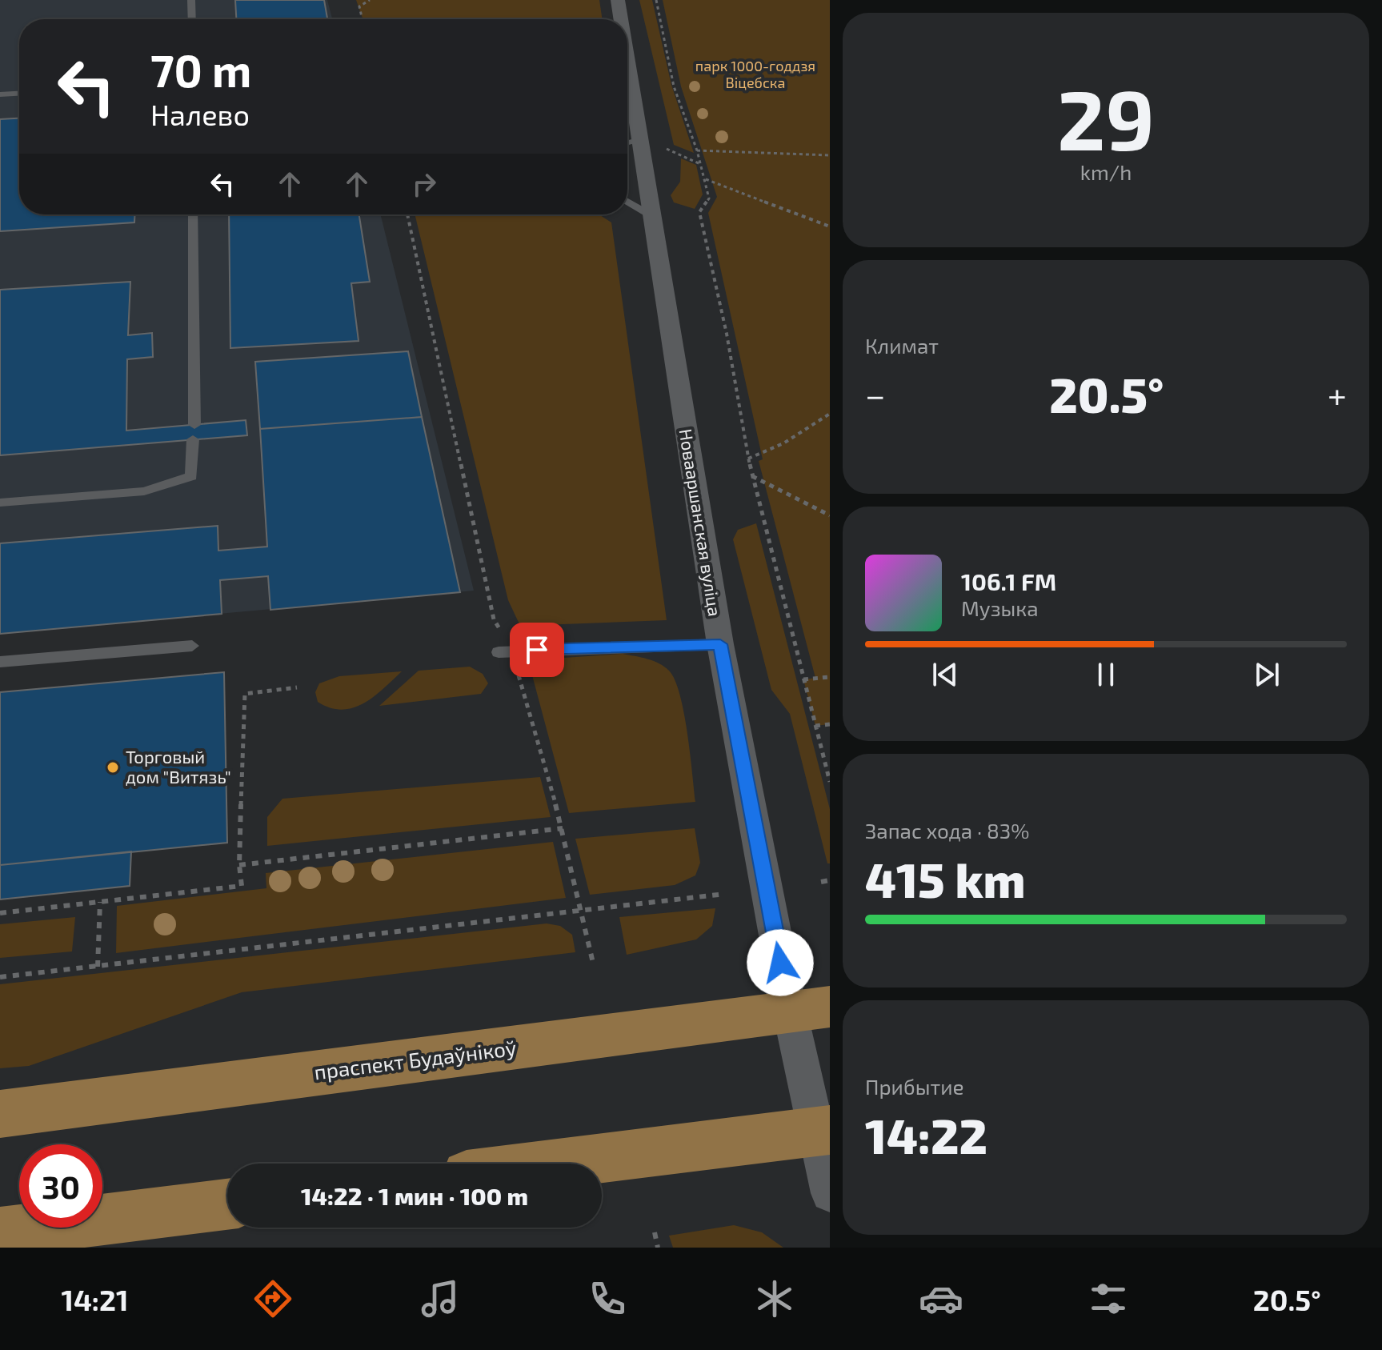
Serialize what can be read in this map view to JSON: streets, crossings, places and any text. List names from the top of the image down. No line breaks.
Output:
{"streets":{"main road":["праспект Будаўнікоў"],"street":["Новааршанская вуліца"]},"crossings":[["Новааршанская вуліца","праспект Будаўнікоў"]],"parks":["парк 1000-годдзя Віцебска"],"places":["Торговый дом \"Витязь\""],"page":{"tile":[["29","km/h"],"Климат",["Запас хода · 83%","415 km"],["Прибытие","14:22"]],"turn":["70 m","Налево"],"heat":["−","20.5°","+"],"song":["106.1 FM","Музыка"],"limit":"30","trip":"14:22 · 1 мин · 100 m","tabs":["14:21","20.5°"]}}
